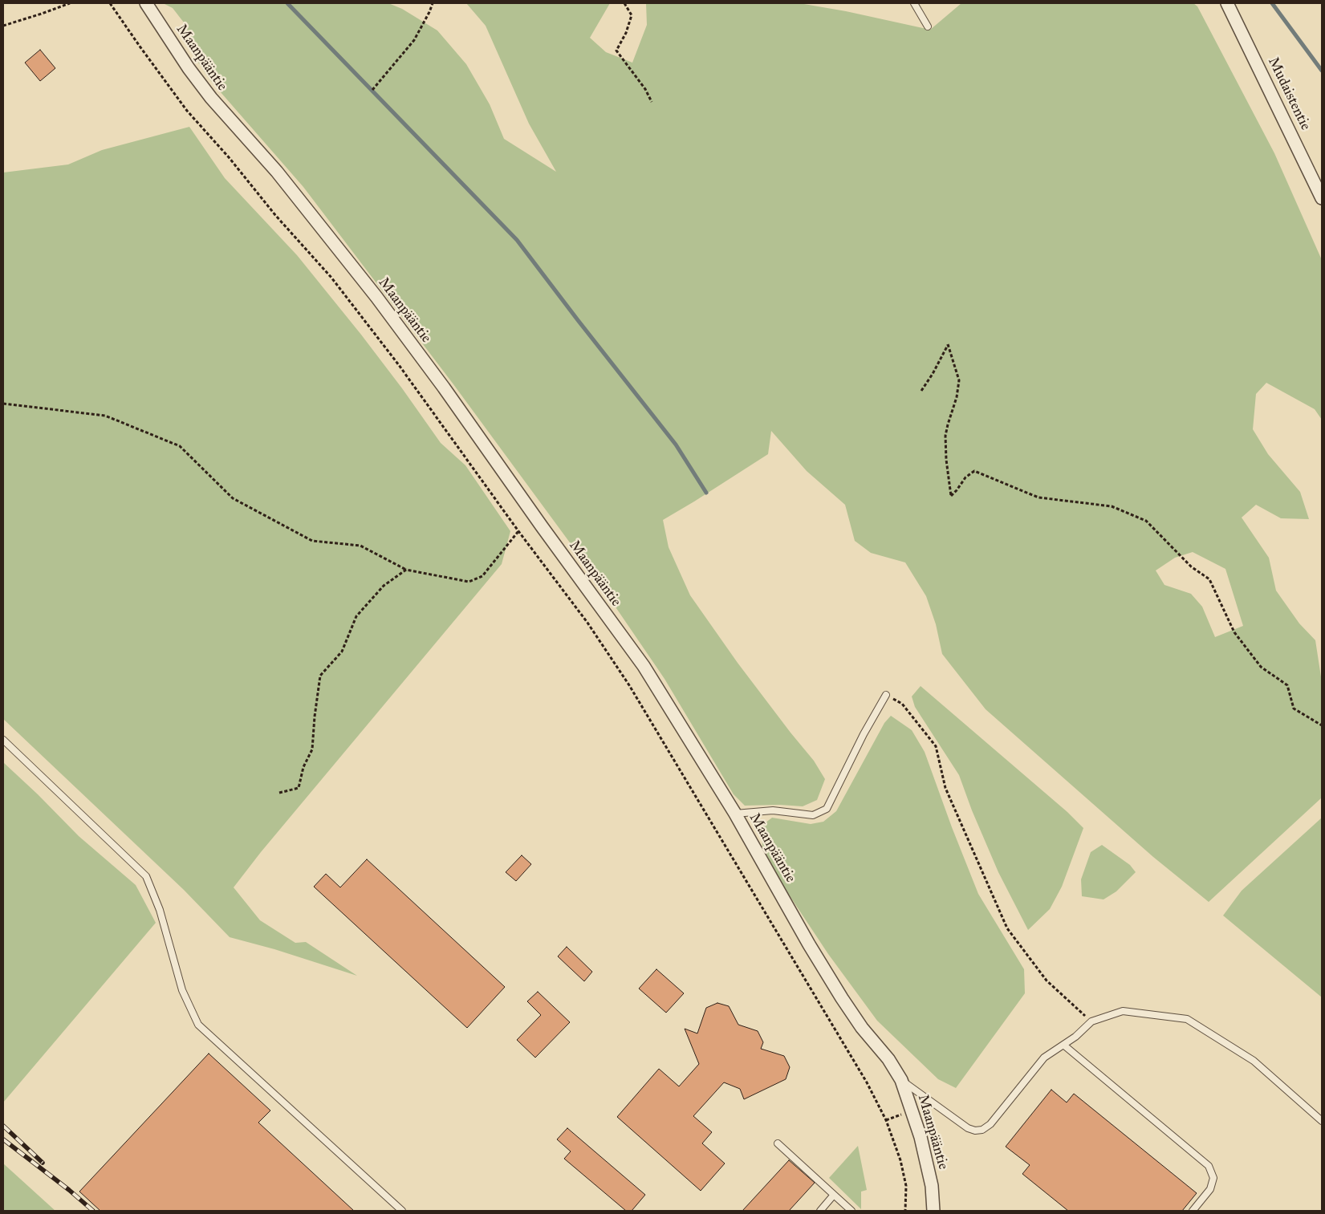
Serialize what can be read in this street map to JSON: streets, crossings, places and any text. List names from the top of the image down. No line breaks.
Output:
{"streets":{"street":["Maanpääntie","Mudaistentie"]}}
